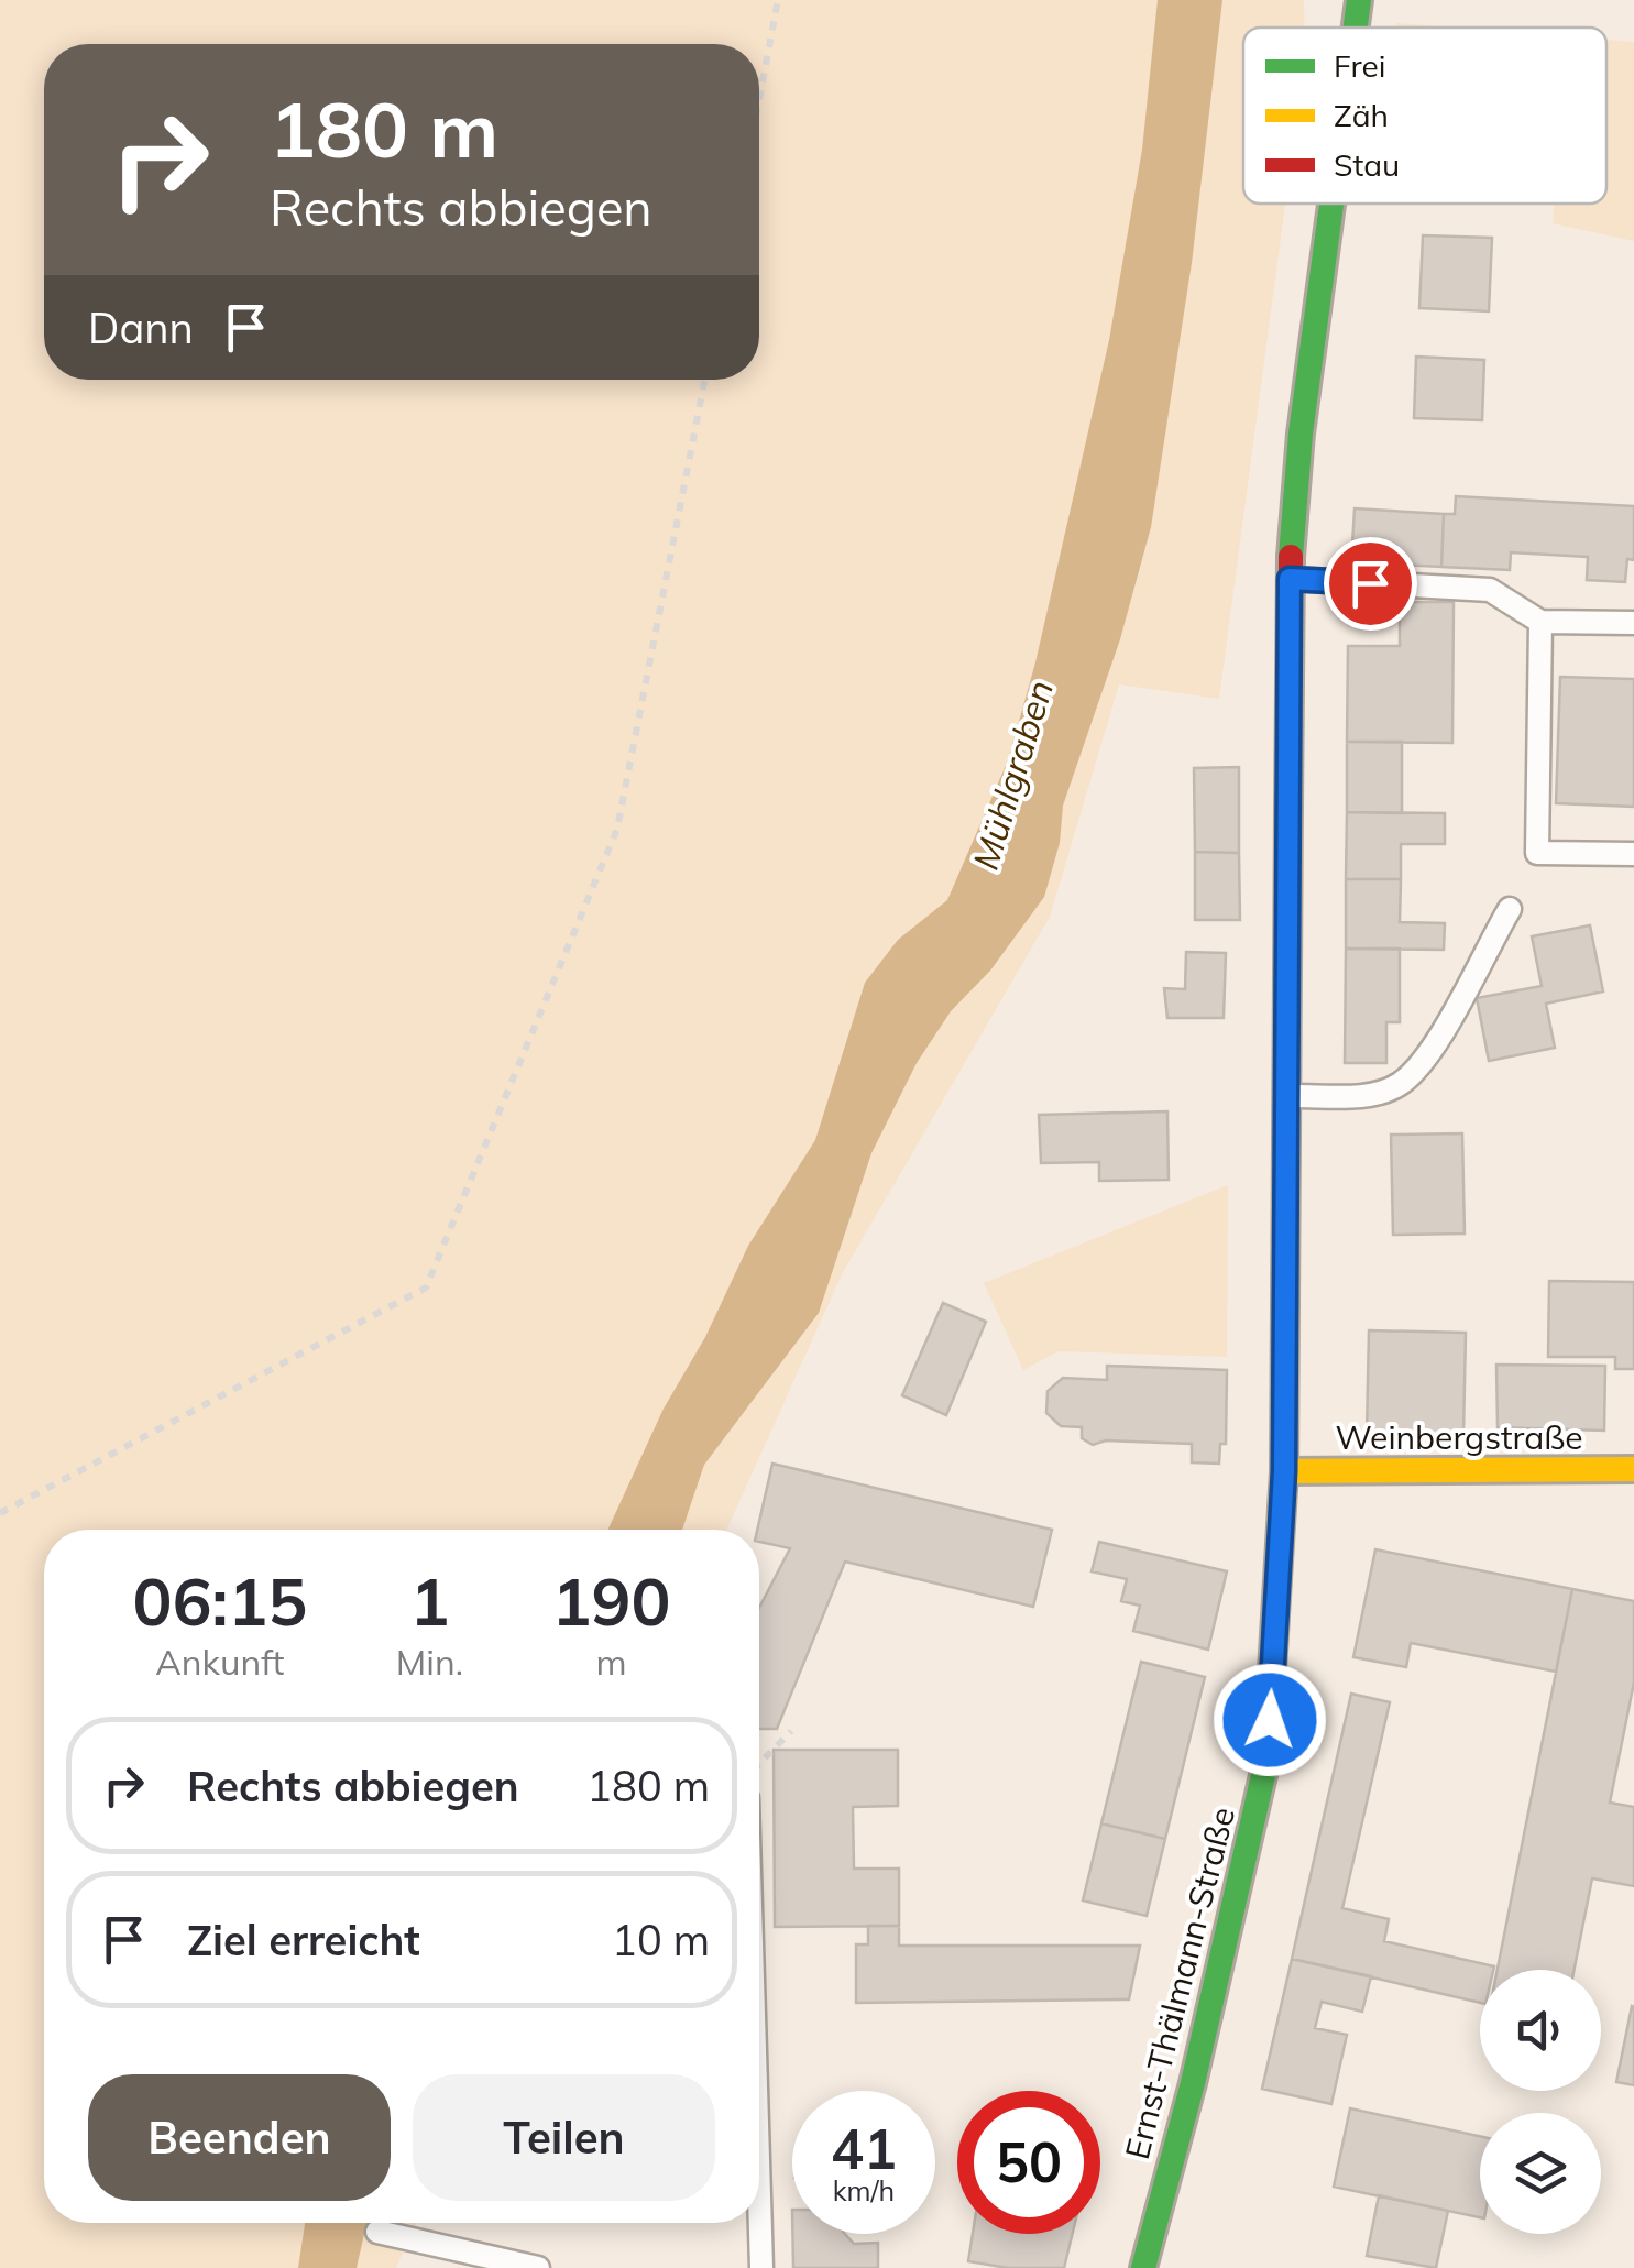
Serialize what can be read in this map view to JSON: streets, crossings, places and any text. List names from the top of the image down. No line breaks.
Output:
{"streets":{"main road":["Weinbergstraße","Ernst-Thälmann-Straße"]},"crossings":[["Weinbergstraße","Ernst-Thälmann-Straße"]],"water":["Mühlgraben"],"legend":["Frei","Zäh","Stau"],"page":{"turn":["180 m","Rechts abbiegen"],"then":"Dann","eta":["06:15","Ankunft","1","Min.","190","m"],"list":[{"name":"Rechts abbiegen","value":"180 m"},{"name":"Ziel erreicht","value":"10 m"}],"buttons":["Beenden","Teilen"],"speed":"41 km/h","limit":"50"}}
